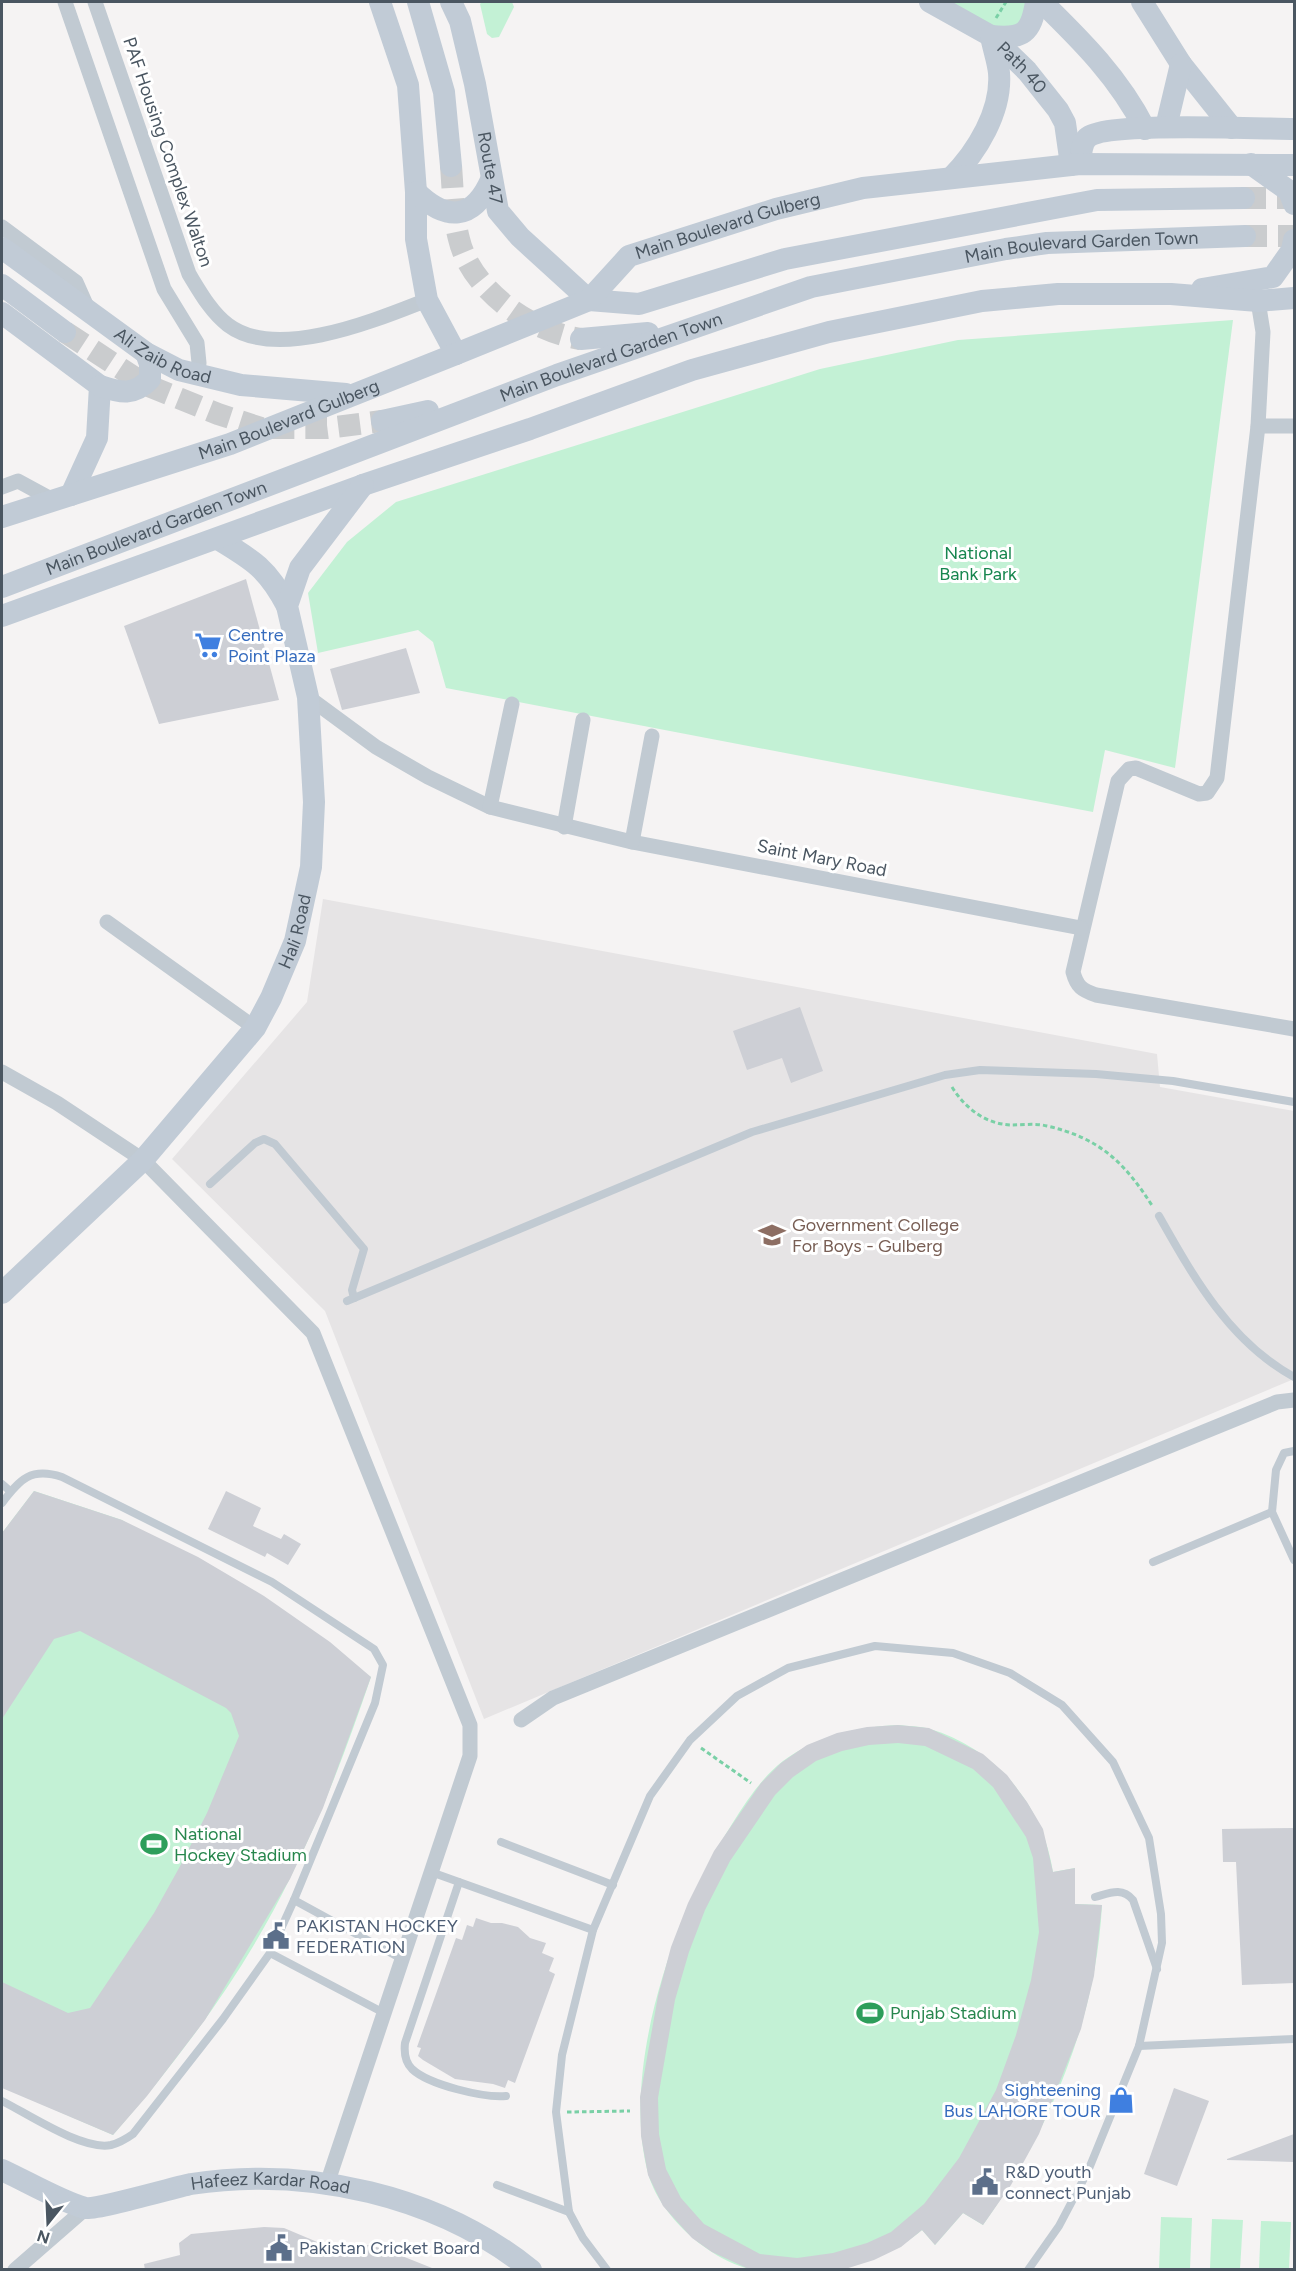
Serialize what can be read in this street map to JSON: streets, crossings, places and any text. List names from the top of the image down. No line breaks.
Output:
{"streets":{"main road":["Path 40","Route 47","Main Boulevard Gulberg","Main Boulevard Garden Town","Ali Zaib Road","Hali Road","Hafeez Kardar Road"],"street":["PAF Housing Complex Walton","Saint Mary Road"]},"crossings":[["Path 40","Main Boulevard Gulberg"],["Route 47","Main Boulevard Gulberg"],["Route 47","Main Boulevard Garden Town"],["Main Boulevard Gulberg","Main Boulevard Garden Town"],["Main Boulevard Gulberg","Ali Zaib Road"],["Saint Mary Road","Hali Road"]],"parks":["National Bank Park"],"places":{"supermarket":["Centre Point Plaza"],"school or university":["Government College For Boys - Gulberg"],"sports":["National Hockey Stadium","Punjab Stadium"],"public building":["PAKISTAN HOCKEY FEDERATION","R&D youth connect Punjab","Pakistan Cricket Board"],"shop":["Sighteening Bus LAHORE TOUR"]},"north":"bottom"}
